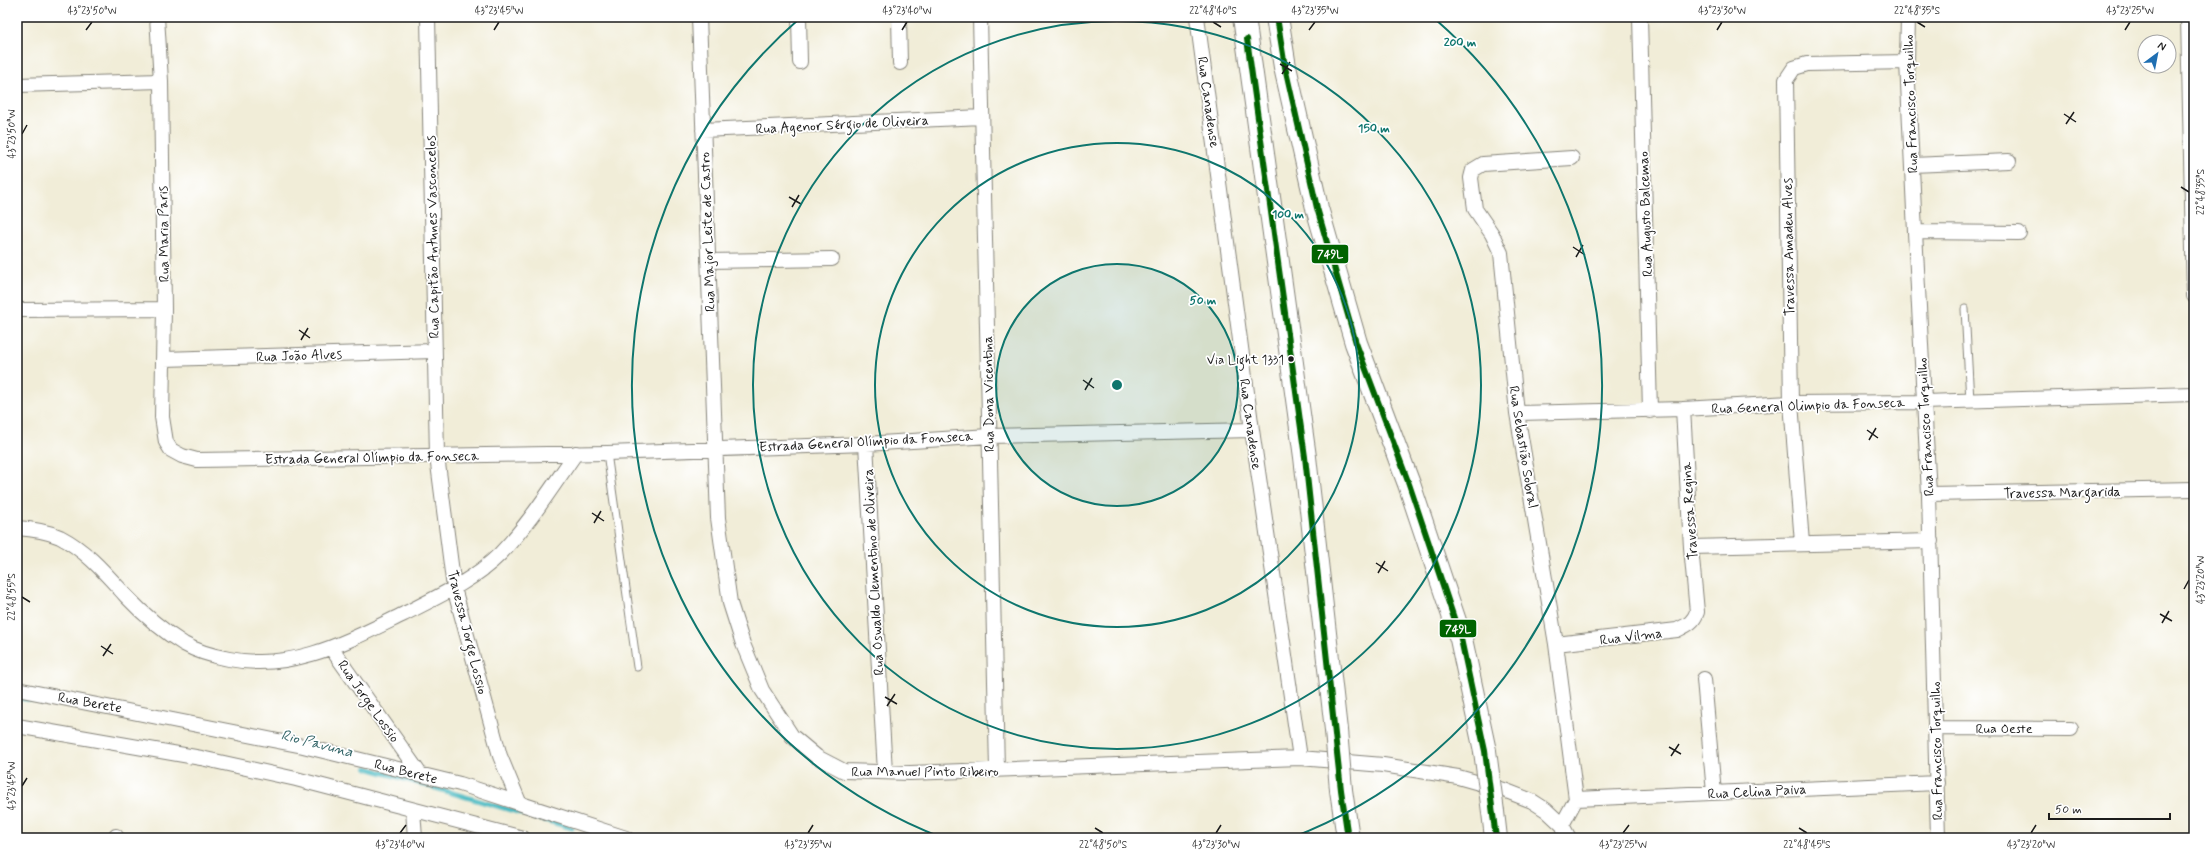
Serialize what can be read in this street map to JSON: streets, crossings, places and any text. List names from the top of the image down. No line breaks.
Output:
{"streets":{"street":["Rua Canadense","Rua Francisco Torquilho","Rua Agenor Sérgio de Oliveira","Rua Augusto Balcemao","Rua Major Leite de Castro","Rua Maria Paris","Rua Capitão Antunes Vasconcelos","Travessa Amadeu Alves","Rua João Alves","Rua Dona Vicentina","Rua General Olimpio da Fonseca","Estrada General Olímpio da Fonseca","Rua Sebastião Sobral","Travessa Margarida","Travessa Regina","Rua Oswaldo Clementino de Oliveira","Travessa Jorge Lossio","Rua Vilma","Rua Jorge Lossio","Rua Berete","Rua Oeste","Rua Manuel Pinto Ribeiro","Rua Celina Paiva"]},"crossings":[["Rua Canadense","Estrada General Olímpio da Fonseca"],["Rua Canadense","Rua Manuel Pinto Ribeiro"],["Rua Francisco Torquilho","Travessa Amadeu Alves"],["Rua Francisco Torquilho","Rua General Olimpio da Fonseca"],["Rua Francisco Torquilho","Travessa Margarida"],["Rua Francisco Torquilho","Rua Oeste"],["Rua Francisco Torquilho","Rua Celina Paiva"],["Rua Agenor Sérgio de Oliveira","Rua Major Leite de Castro"],["Rua Agenor Sérgio de Oliveira","Rua Dona Vicentina"],["Rua Augusto Balcemao","Rua General Olimpio da Fonseca"],["Rua Major Leite de Castro","Estrada General Olímpio da Fonseca"],["Rua Major Leite de Castro","Rua Manuel Pinto Ribeiro"],["Rua Maria Paris","Rua João Alves"],["Rua Maria Paris","Estrada General Olímpio da Fonseca"],["Rua Capitão Antunes Vasconcelos","Rua João Alves"],["Rua Capitão Antunes Vasconcelos","Estrada General Olímpio da Fonseca"],["Rua Capitão Antunes Vasconcelos","Travessa Jorge Lossio"],["Travessa Amadeu Alves","Rua General Olimpio da Fonseca"],["Rua Dona Vicentina","Estrada General Olímpio da Fonseca"],["Rua Dona Vicentina","Rua Manuel Pinto Ribeiro"],["Rua General Olimpio da Fonseca","Rua Sebastião Sobral"],["Rua General Olimpio da Fonseca","Travessa Regina"],["Estrada General Olímpio da Fonseca","Rua Oswaldo Clementino de Oliveira"],["Estrada General Olímpio da Fonseca","Travessa Jorge Lossio"],["Estrada General Olímpio da Fonseca","Rua Manuel Pinto Ribeiro"],["Rua Sebastião Sobral","Rua Vilma"],["Rua Sebastião Sobral","Rua Celina Paiva"],["Travessa Regina","Rua Vilma"],["Rua Oswaldo Clementino de Oliveira","Rua Manuel Pinto Ribeiro"],["Travessa Jorge Lossio","Rua Berete"],["Rua Jorge Lossio","Rua Berete"]],"water":["Rio Pavuna"],"places":["Via Light 1331"],"lines":["transit line 749L"],"scale_bar":"50 m","north":"top right","coordinates":["43°23'50\"W","43°23'45\"W","43°23'40\"W","22°48'40\"S","43°23'35\"W","43°23'30\"W","22°48'35\"S","43°23'25\"W","43°23'20\"W","22°48'55\"S","22°48'50\"S","22°48'45\"S"],"rings":["200 m","150 m","100 m","50 m"]}
